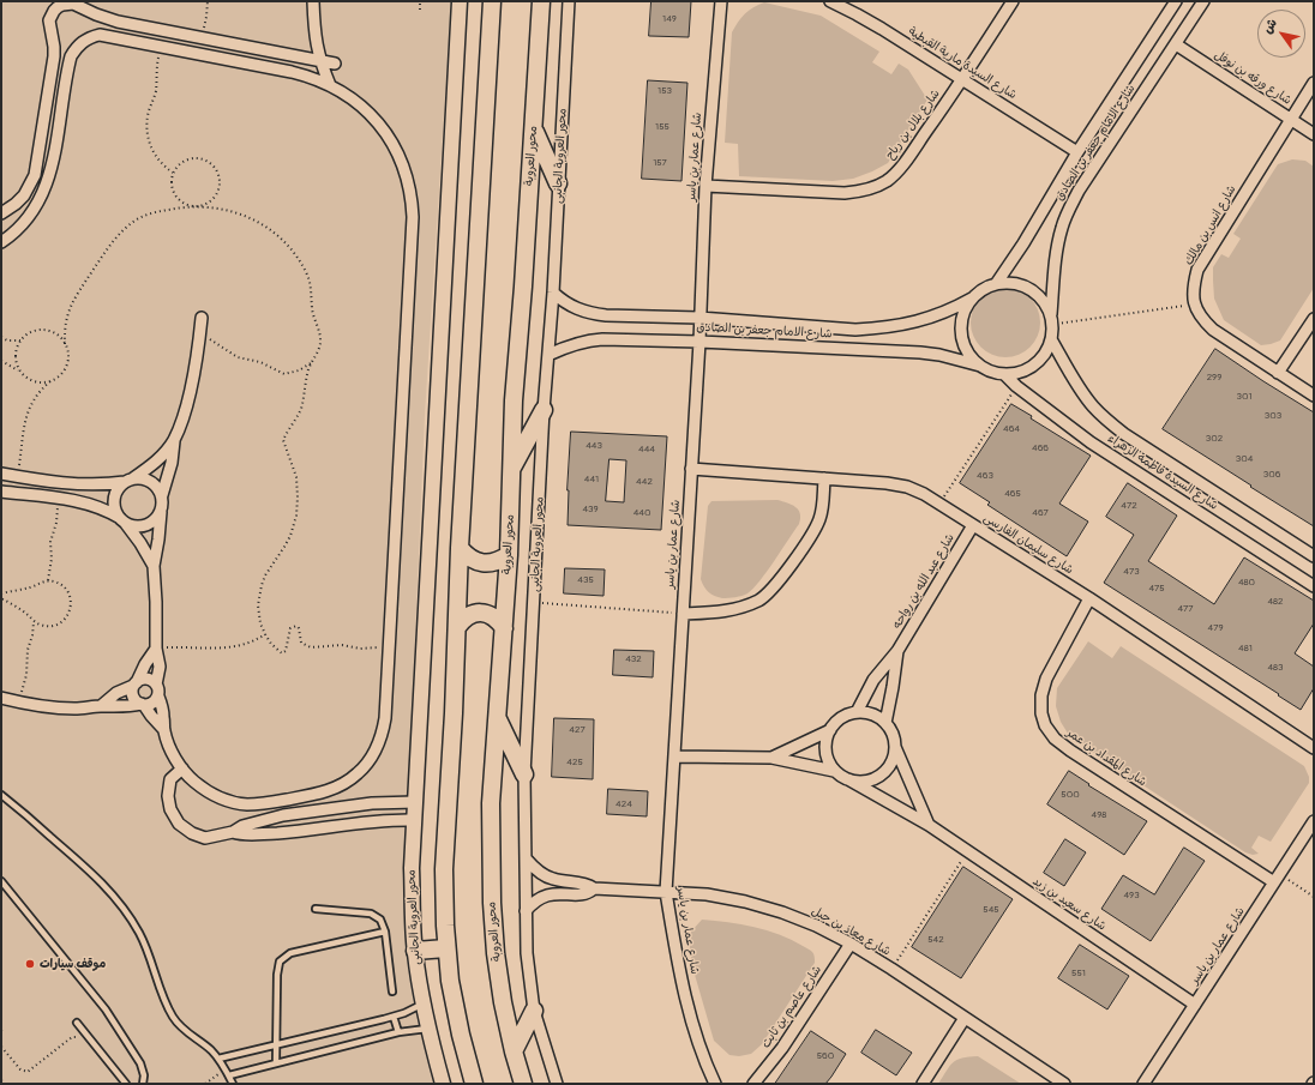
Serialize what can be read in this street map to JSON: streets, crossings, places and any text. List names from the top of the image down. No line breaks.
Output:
{"streets":{"main road":["محور العروبة"],"street":["شارع السيدة مارية القبطية","شارع ورقه بن نوفل","شارع بلال بن رباح","شارع الامام جعفر بن الصادق","محور العروبة الجانبى","شارع عمار بن ياسر","شارع انس بن مالك","شارع السيدة فاطمة الزهراء","شارع سليمان الفارسى","شارع عبد الله بن رواحه","شارع المقداد بن عمر","شارع سعيد بن زيد","شارع معاذ بن جبل","شارع عاصم بن ثابت"]},"crossings":[["شارع السيدة مارية القبطية","شارع بلال بن رباح"],["شارع السيدة مارية القبطية","شارع الامام جعفر بن الصادق"],["شارع ورقه بن نوفل","شارع الامام جعفر بن الصادق"],["شارع ورقه بن نوفل","شارع انس بن مالك"],["شارع بلال بن رباح","شارع عمار بن ياسر"],["شارع الامام جعفر بن الصادق","محور العروبة الجانبى"],["شارع الامام جعفر بن الصادق","شارع عمار بن ياسر"],["شارع الامام جعفر بن الصادق","شارع السيدة فاطمة الزهراء"],["محور العروبة الجانبى","شارع معاذ بن جبل"],["شارع عمار بن ياسر","شارع سليمان الفارسى"],["شارع عمار بن ياسر","شارع المقداد بن عمر"],["شارع عمار بن ياسر","شارع سعيد بن زيد"],["شارع عمار بن ياسر","شارع معاذ بن جبل"],["شارع سليمان الفارسى","شارع عبد الله بن رواحه"],["شارع سليمان الفارسى","شارع المقداد بن عمر"],["شارع عبد الله بن رواحه","شارع سعيد بن زيد"],["شارع معاذ بن جبل","شارع عاصم بن ثابت"]],"places":["موقف سيارات"],"house_numbers":["149","153","155","157","299","301","303","464","302","443","466","444","304","306","463","441","442","465","472","439","440","467","473","435","480","475","482","477","479","481","432","483","427","425","500","424","498","493","545","542","551","560"],"north":"top left"}
